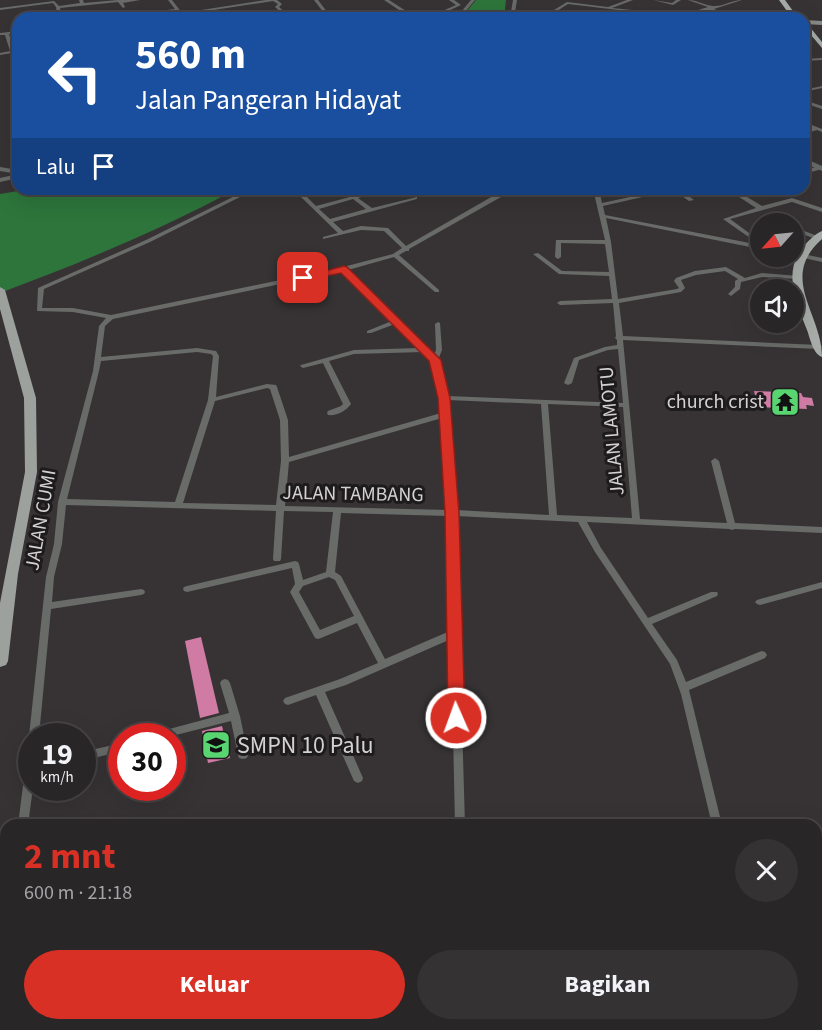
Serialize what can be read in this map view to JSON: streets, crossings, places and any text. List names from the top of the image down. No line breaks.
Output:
{"streets":{"street":["JALAN LAMOTU","JALAN TAMBANG","JALAN CUMI"]},"crossings":[["JALAN LAMOTU","JALAN TAMBANG"],["JALAN TAMBANG","JALAN CUMI"]],"places":{"temple":["church crist"],"school or university":["SMPN 10 Palu"]},"north":"bottom left","page":{"turn":["560 m","Jalan Pangeran Hidayat"],"then":"Lalu","speed":"19 km/h","limit":"30","heading":["2 mnt","600 m · 21:18"],"buttons":["Keluar","Bagikan"]}}
